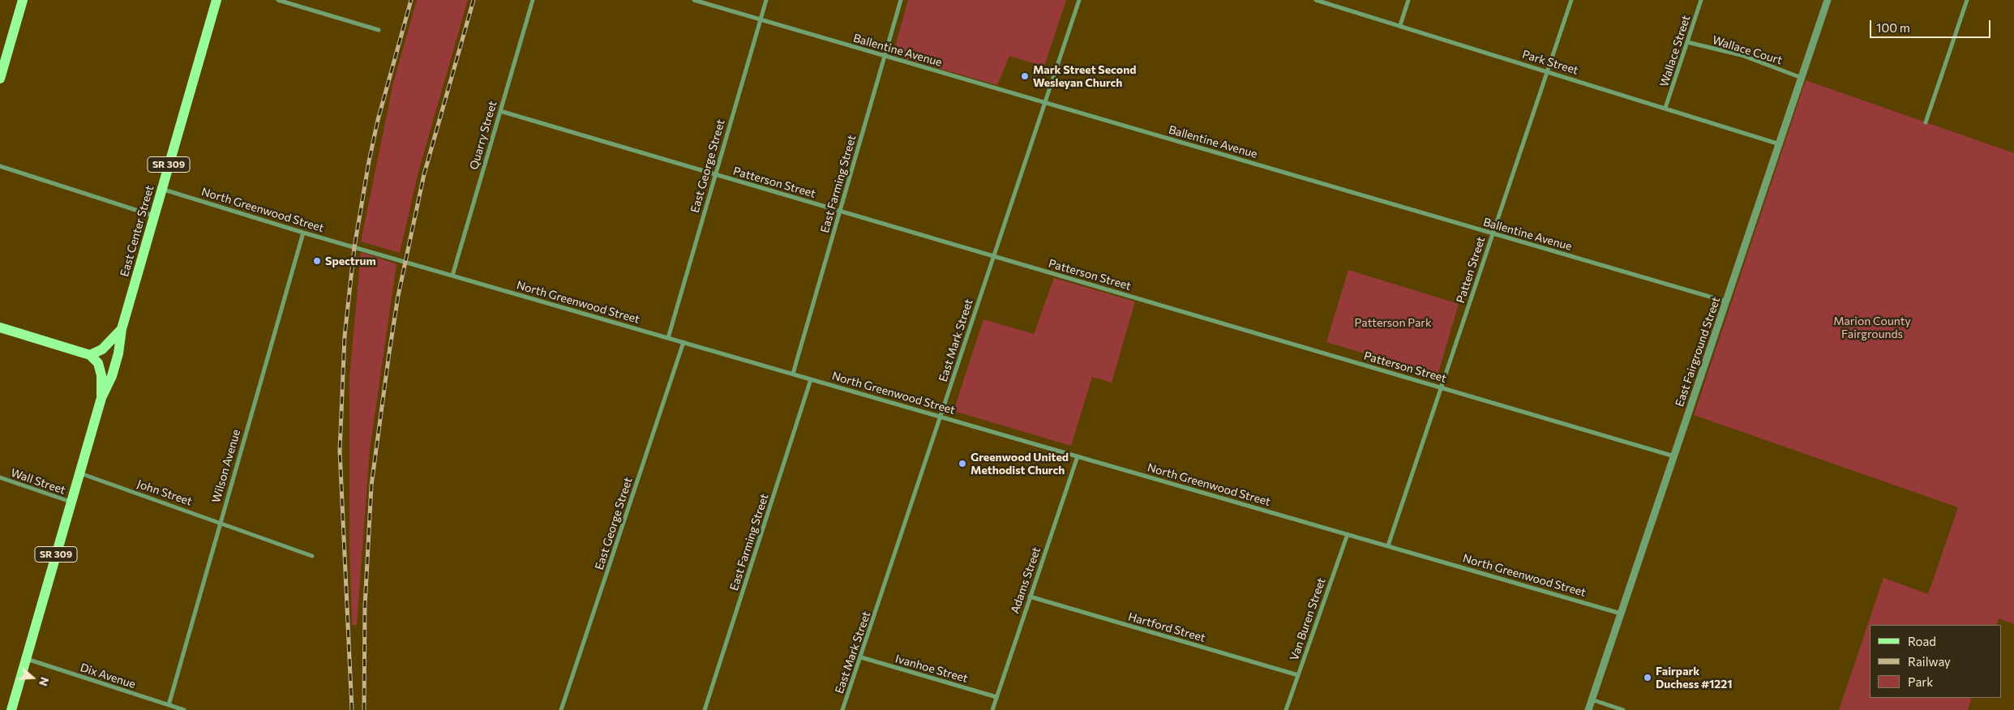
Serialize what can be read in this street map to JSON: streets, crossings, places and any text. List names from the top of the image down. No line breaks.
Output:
{"streets":{"main road":["SR 309","East Center Street"],"street":["Ballentine Avenue","Wallace Court","Wallace Street","Park Street","Quarry Street","East George Street","Patterson Street","East Farming Street","North Greenwood Street","Patten Street","East Mark Street","East Fairground Street","Wilson Avenue","Wall Street","John Street","Adams Street","Van Buren Street","Hartford Street","Ivanhoe Street","Dix Avenue"]},"crossings":[["Ballentine Avenue","East George Street"],["Ballentine Avenue","East Farming Street"],["Ballentine Avenue","Patten Street"],["Ballentine Avenue","East Mark Street"],["Ballentine Avenue","East Fairground Street"],["Wallace Court","Wallace Street"],["Wallace Court","East Fairground Street"],["Wallace Street","Park Street"],["Park Street","Patten Street"],["Park Street","East Fairground Street"],["Quarry Street","Patterson Street"],["Quarry Street","North Greenwood Street"],["SR 309","East Center Street"],["East George Street","Patterson Street"],["East George Street","North Greenwood Street"],["Patterson Street","East Farming Street"],["Patterson Street","Patten Street"],["Patterson Street","East Mark Street"],["Patterson Street","East Fairground Street"],["East Farming Street","North Greenwood Street"],["North Greenwood Street","East Center Street"],["North Greenwood Street","Patten Street"],["North Greenwood Street","East Mark Street"],["North Greenwood Street","East Fairground Street"],["North Greenwood Street","Wilson Avenue"],["North Greenwood Street","Adams Street"],["North Greenwood Street","Van Buren Street"],["East Center Street","Wall Street"],["East Center Street","John Street"],["East Center Street","Dix Avenue"],["East Mark Street","Ivanhoe Street"],["Wilson Avenue","John Street"],["Wilson Avenue","Dix Avenue"],["Adams Street","Hartford Street"],["Adams Street","Ivanhoe Street"],["Van Buren Street","Hartford Street"]],"parks":["Marion County Fairgrounds","Patterson Park"],"places":["Mark Street Second Wesleyan Church","Spectrum","Greenwood United Methodist Church","Fairpark Duchess #1221"],"legend":["Road","Railway","Park"],"scale_bar":"100 m","north":"right"}
